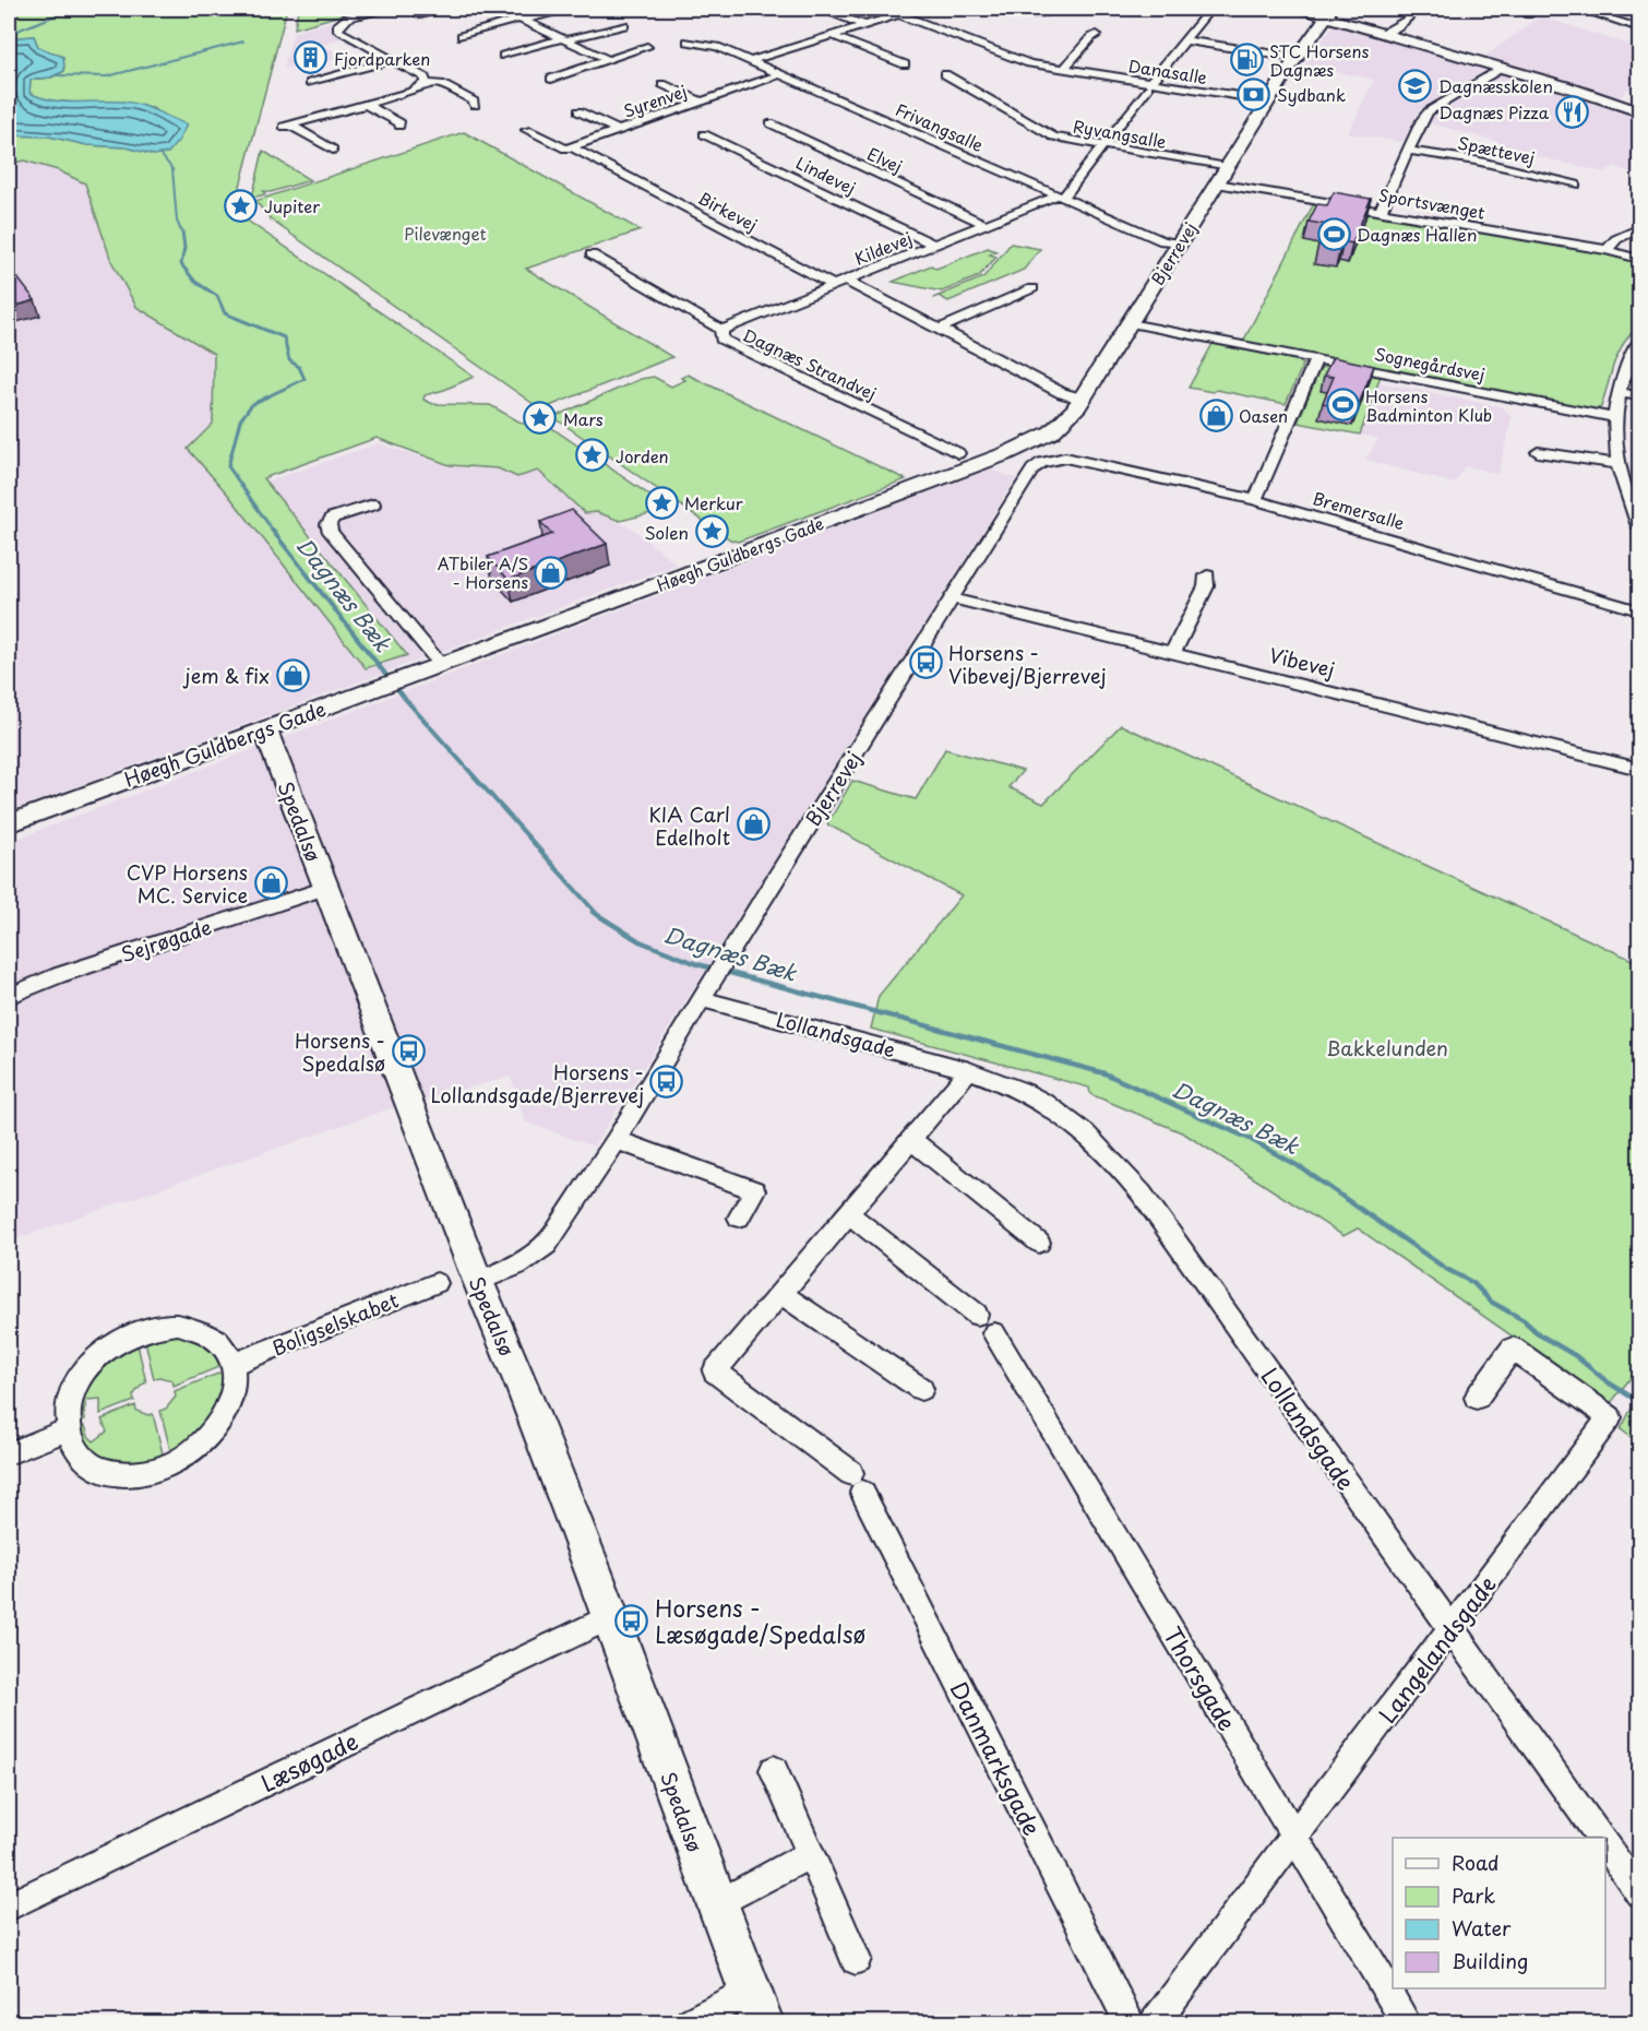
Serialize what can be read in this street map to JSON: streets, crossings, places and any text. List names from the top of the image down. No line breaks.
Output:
{"streets":{"street":["Danasalle","Syrenvej","Frivangsalle","Ryvangsalle","Spættevej","Elvej","Lindevej","Sportsvænget","Birkevej","Kildevej","Bjerrevej","Dagnæs Strandvej","Sognegårdsvej","Bremersalle","Høegh Guldbergs Gade","Vibevej","Spedalsø","Sejrøgade","Lollandsgade","Boligselskabet","Langelandsgade","Thorsgade","Danmarksgade","Læsøgade"]},"crossings":[["Danasalle","Bjerrevej"],["Syrenvej","Frivangsalle"],["Syrenvej","Birkevej"],["Frivangsalle","Kildevej"],["Frivangsalle","Bjerrevej"],["Ryvangsalle","Bjerrevej"],["Elvej","Kildevej"],["Lindevej","Kildevej"],["Sportsvænget","Bjerrevej"],["Birkevej","Kildevej"],["Kildevej","Dagnæs Strandvej"],["Bjerrevej","Sognegårdsvej"],["Bjerrevej","Bremersalle"],["Bjerrevej","Høegh Guldbergs Gade"],["Bjerrevej","Vibevej"],["Bjerrevej","Spedalsø"],["Bjerrevej","Lollandsgade"],["Høegh Guldbergs Gade","Spedalsø"],["Spedalsø","Sejrøgade"],["Spedalsø","Læsøgade"],["Lollandsgade","Langelandsgade"],["Langelandsgade","Thorsgade"]],"water":["Dagnæs Bæk"],"parks":["Pilevænget","Bakkelunden"],"places":{"building":["Fjordparken"],"fuel station":["STC Horsens Dagnæs"],"school or university":["Dagnæsskolen"],"bank":["Sydbank"],"restaurant":["Dagnæs Pizza"],"place":["Jupiter","Mars","Jorden","Merkur","Solen"],"sports":["Dagnæs Hallen","Horsens Badminton Klub"],"shop":["Oasen","ATbiler A/S - Horsens","jem & fix","KIA Carl Edelholt","CVP Horsens MC. Service"],"bus stop":["Horsens - Vibevej/Bjerrevej","Horsens - Spedalsø","Horsens - Lollandsgade/Bjerrevej","Horsens - Læsøgade/Spedalsø"]},"legend":["Road","Park","Water","Building"]}
